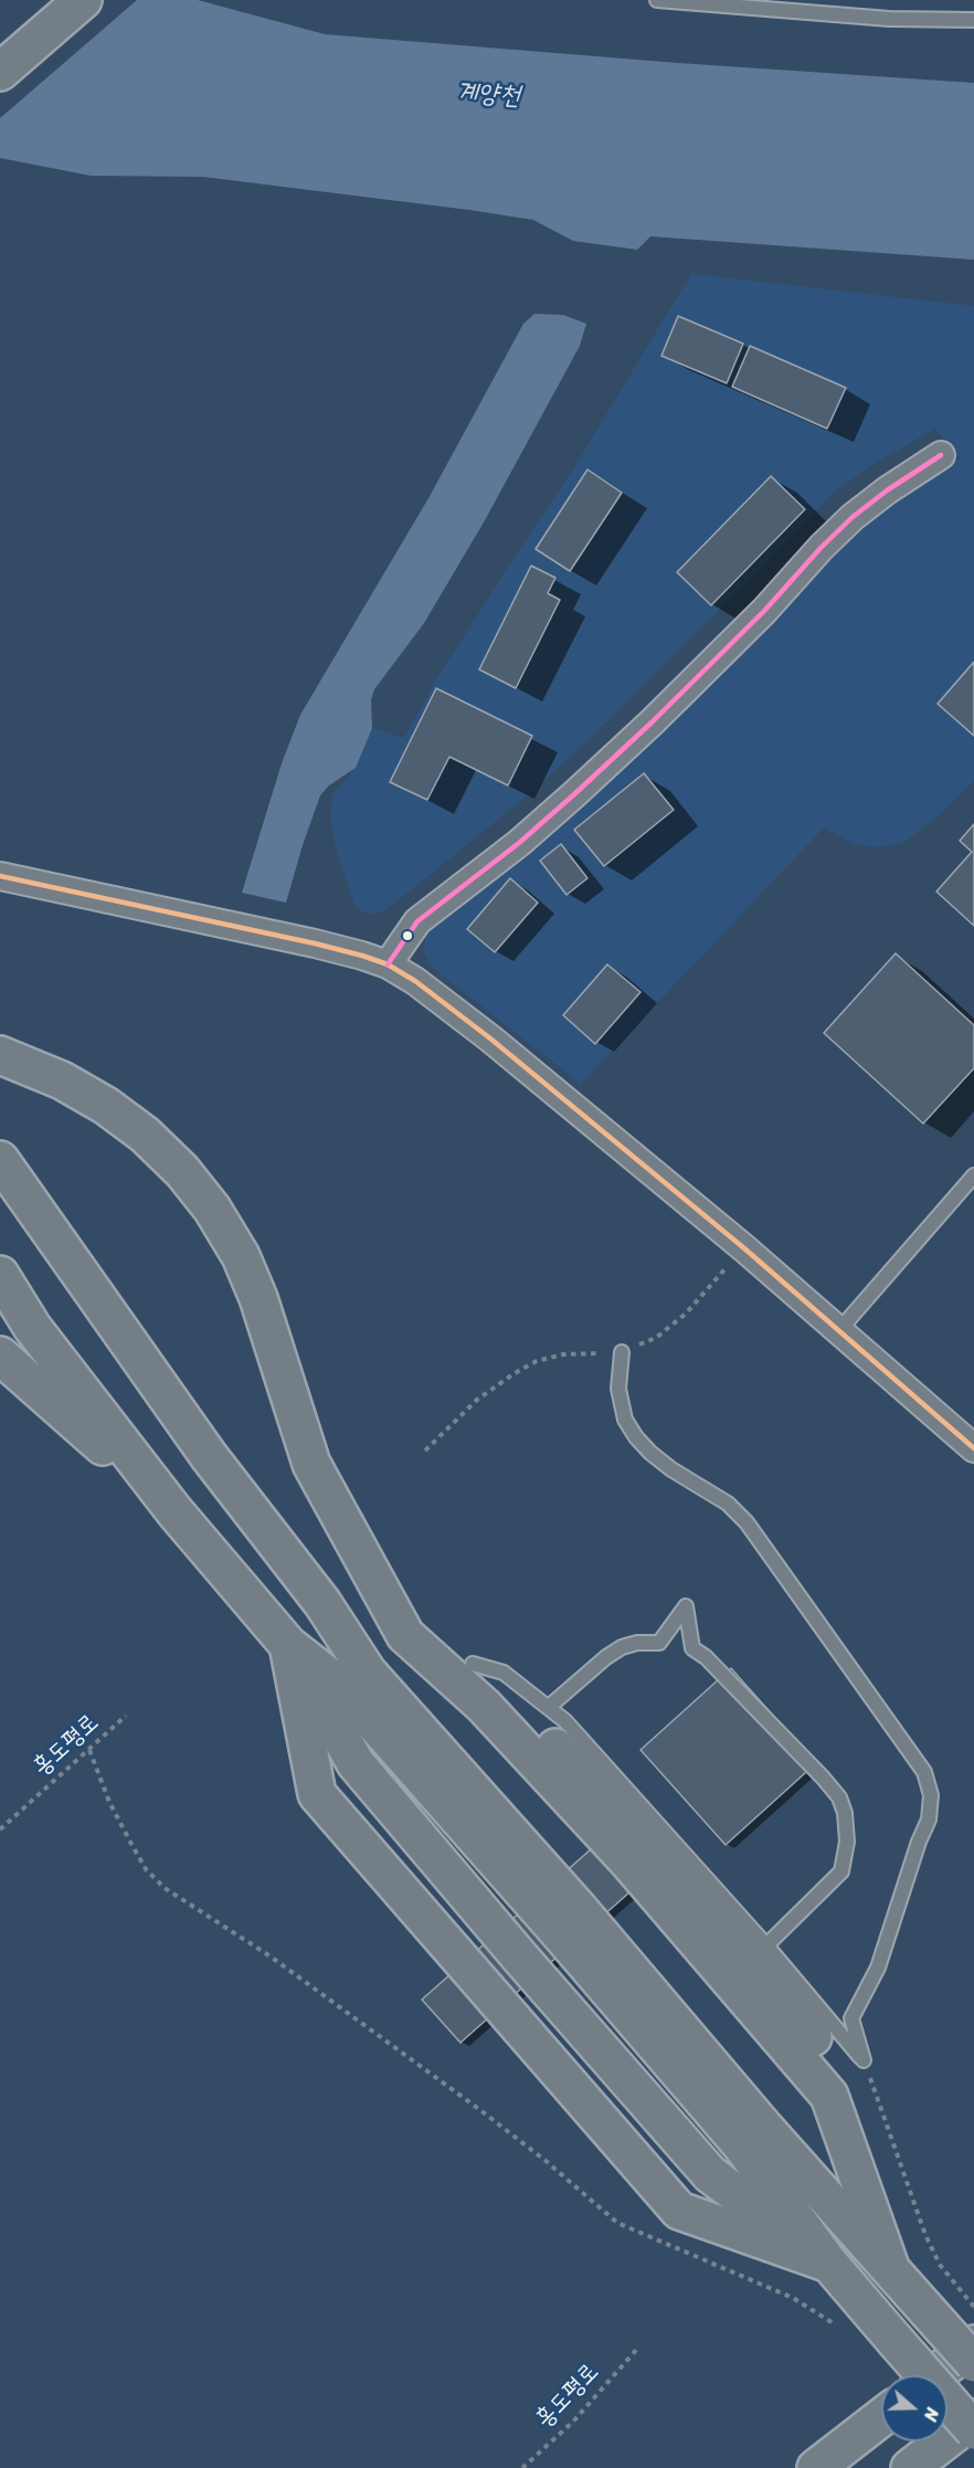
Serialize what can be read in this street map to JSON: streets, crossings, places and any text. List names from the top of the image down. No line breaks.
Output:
{"streets":{"path":["홍도평로"]},"water":["계양천"],"north":"right"}
